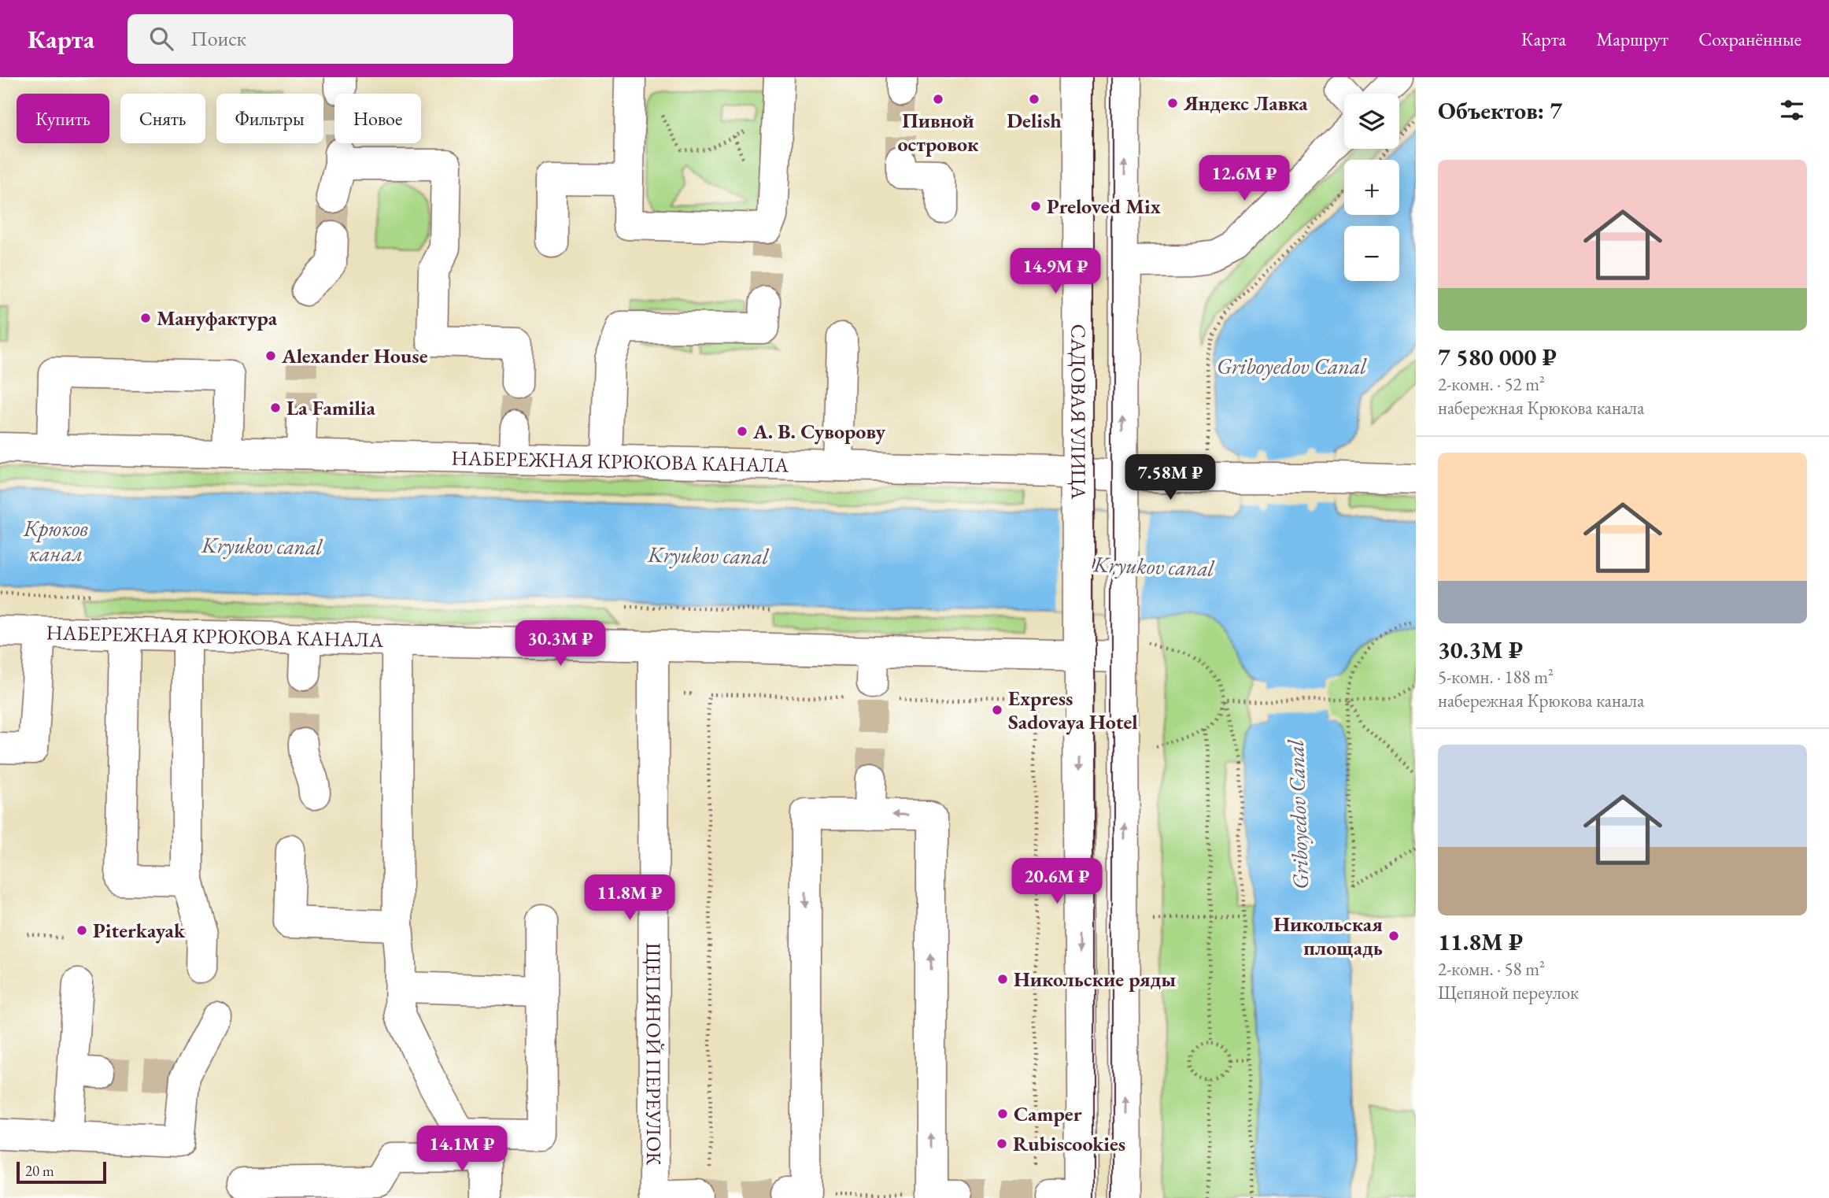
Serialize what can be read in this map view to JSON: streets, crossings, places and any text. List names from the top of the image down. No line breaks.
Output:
{"streets":{"street":["САДОВАЯ УЛИЦА","НАБЕРЕЖНАЯ КРЮКОВА КАНАЛА","ЩЕПЯНОЙ ПЕРЕУЛОК"]},"crossings":[["САДОВАЯ УЛИЦА","НАБЕРЕЖНАЯ КРЮКОВА КАНАЛА"],["НАБЕРЕЖНАЯ КРЮКОВА КАНАЛА","ЩЕПЯНОЙ ПЕРЕУЛОК"]],"water":["Griboyedov Canal","Крюков канал","Kryukov canal"],"places":["Пивной островок","Delish","Яндекс Лавка","Preloved Mix","Мануфактура","Alexander House","La Familia","А. В. Суворову","Express Sadovaya Hotel","Piterkayak","Никольская площадь","Никольские ряды","Camper","Rubiscookies"],"scale_bar":"20 m","page":{"header":"Карта","search":"Поиск","nav":["Карта","Маршрут","Сохранённые"],"heading":"Объектов: 7","map_buttons":["+","−"],"chip":["Купить","Снять","Фильтры","Новое"],"list":[{"name":"7 580 000 ₽","note":"2-комн. · 52 m² · набережная Крюкова канала"},{"name":"30.3M ₽","note":"5-комн. · 188 m² · набережная Крюкова канала"},{"name":"11.8M ₽","note":"2-комн. · 58 m² · Щепяной переулок"}],"price":["12.6M ₽","14.9M ₽","7.58M ₽","30.3M ₽","20.6M ₽","11.8M ₽","14.1M ₽"],"scale":"20 m"}}
